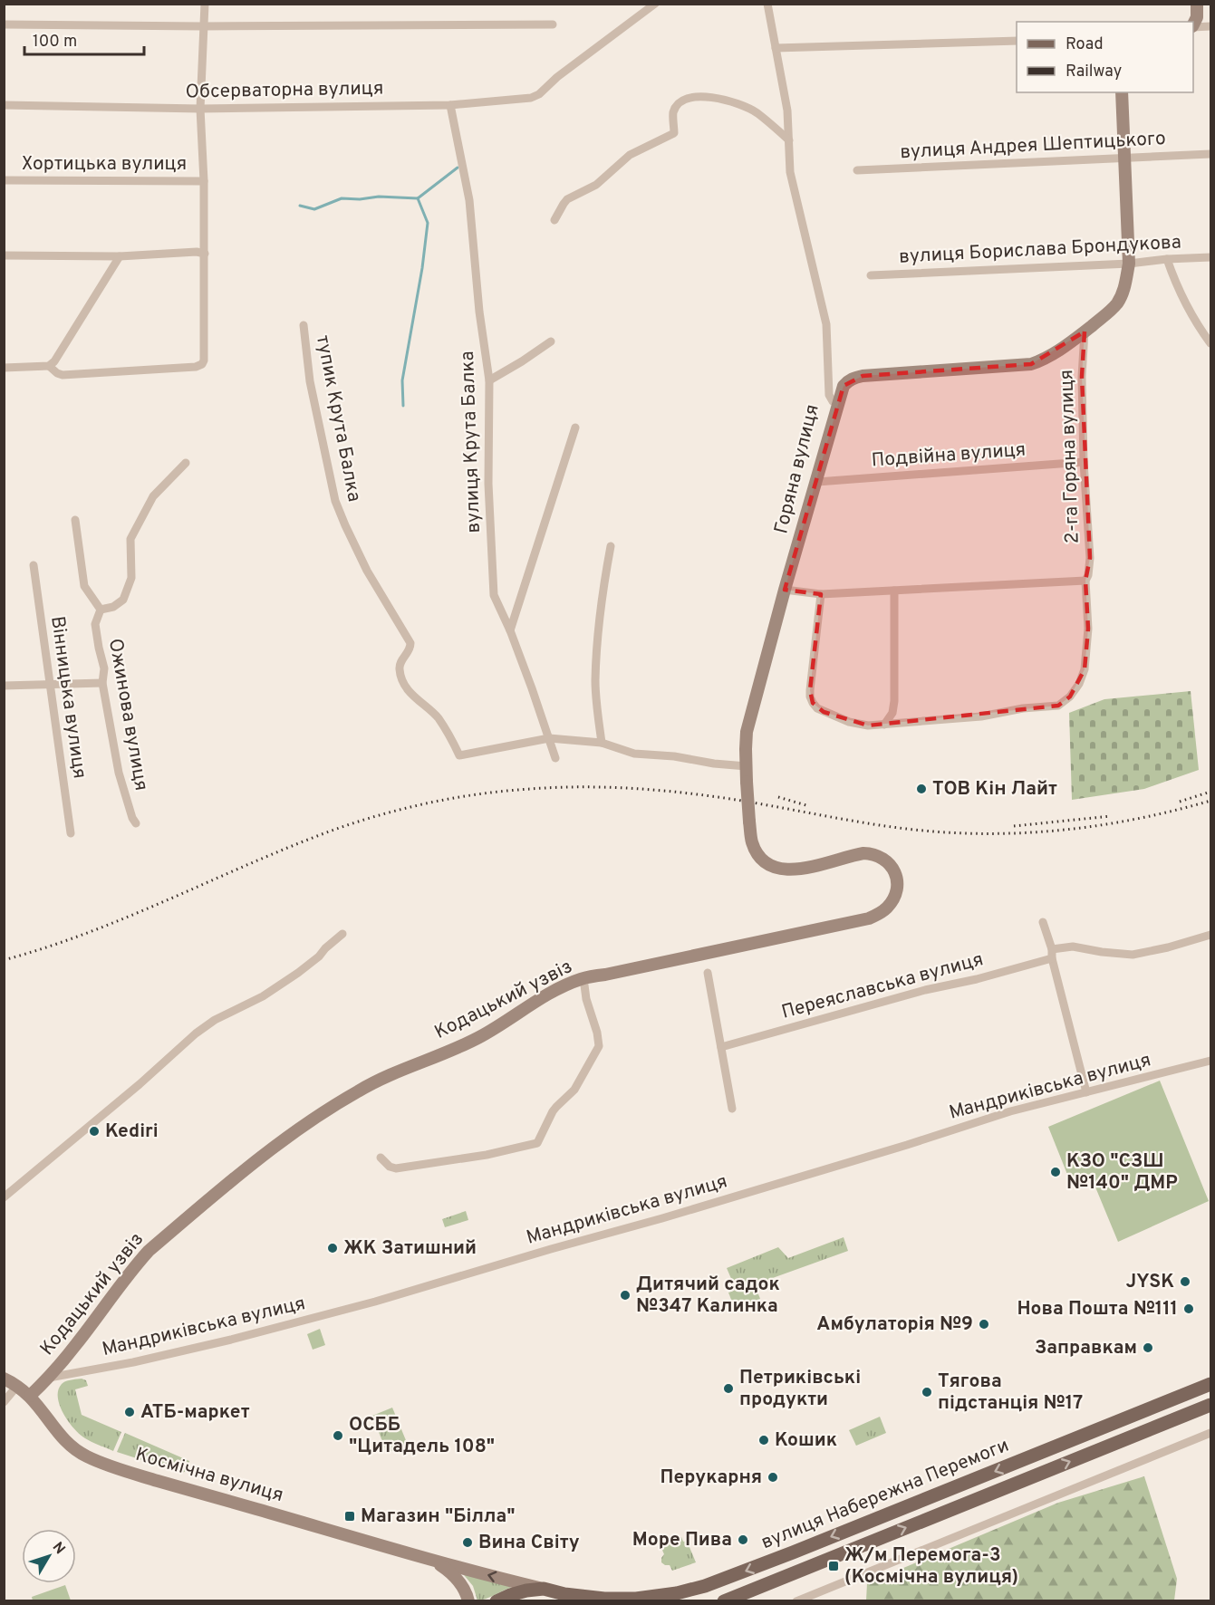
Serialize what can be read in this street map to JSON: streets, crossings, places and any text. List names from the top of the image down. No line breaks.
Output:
{"streets":{"main road":["вулиця Набережна Перемоги"],"street":["Обсерваторна вулиця","вулиця Андрея Шептицького","Хортицька вулиця","вулиця Борислава Брондукова","тупик Крута Балка","вулиця Крута Балка","Подвійна вулиця","2-га Горяна вулиця","Горяна вулиця","Вінницька вулиця","Ожинова вулиця","Переяславська вулиця","Кодацький узвіз","Мандриківська вулиця","Космічна вулиця"]},"crossings":[["Обсерваторна вулиця","вулиця Крута Балка"],["тупик Крута Балка","вулиця Крута Балка"],["Подвійна вулиця","2-га Горяна вулиця"],["Подвійна вулиця","Горяна вулиця"],["Горяна вулиця","Кодацький узвіз"],["Кодацький узвіз","Мандриківська вулиця"],["Кодацький узвіз","Космічна вулиця"],["Космічна вулиця","вулиця Набережна Перемоги"]],"places":{"other":["ТОВ Кін Лайт","Kediri","КЗО \"СЗШ №140\" ДМР","ЖК Затишний","JYSK","Дитячий садок №347 Калинка","Нова Пошта №111","Амбулаторія №9","Заправкам","Петриківські продукти","Тягова пiдстанцiя №17","АТБ-маркет","ОСББ \"Цитадель 108\"","Кошик","Перукарня","Море Пива","Вина Світу"],"transit":["Магазин \"Білла\"","Ж/м Перемога-3 (Космічна вулиця)"]},"legend":["Road","Railway"],"scale_bar":"100 m","north":"top right"}
